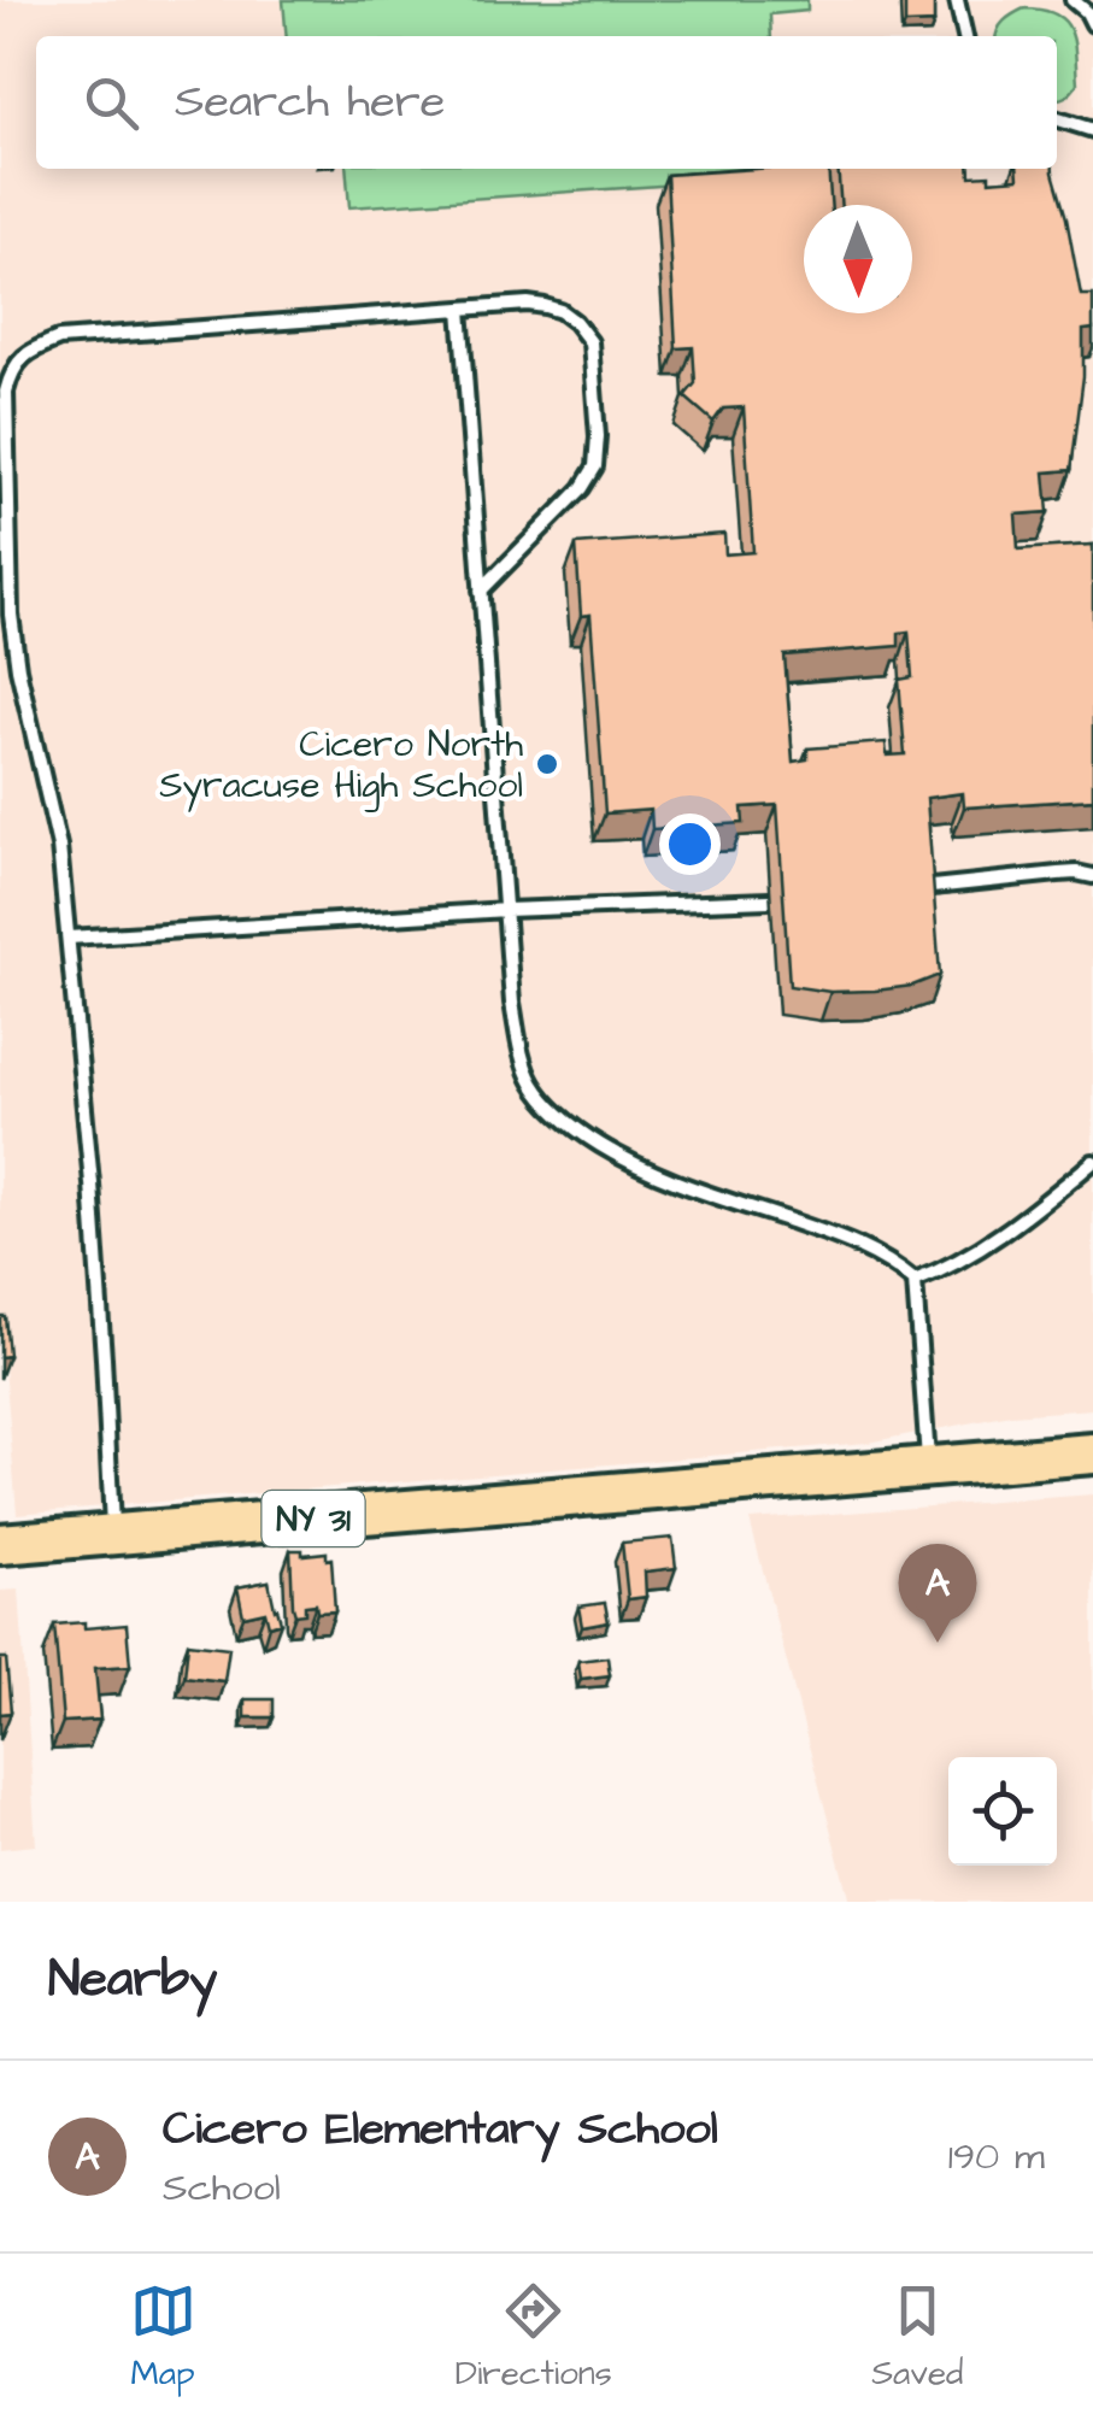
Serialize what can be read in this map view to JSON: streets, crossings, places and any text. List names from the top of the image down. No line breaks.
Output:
{"streets":{"main road":["NY 31"]},"places":["Cicero North Syracuse High School"],"north":"bottom","page":{"search":"Search here","pins":"A","heading":"Nearby","list":[{"mark":"A","name":"Cicero Elementary School","note":"School","value":"190 m"}],"nav":["Map","Directions","Saved"]}}
